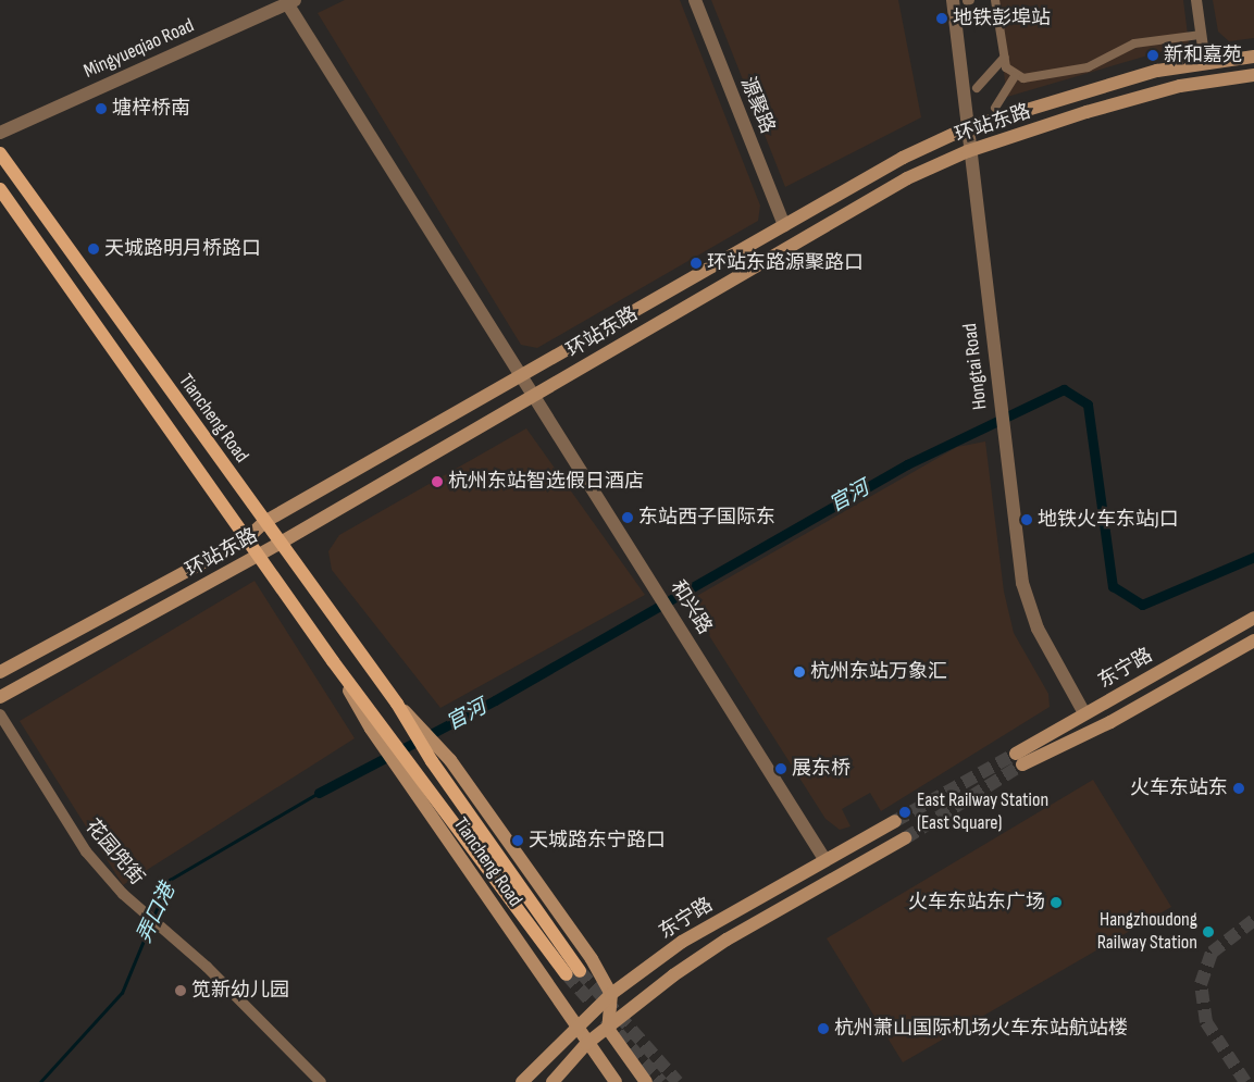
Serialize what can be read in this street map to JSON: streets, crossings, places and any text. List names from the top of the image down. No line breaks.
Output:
{"streets":{"main road":["环站东路","Tiancheng Road","东宁路"],"street":["Mingyueqiao Road","源聚路","Hongtai Road","和兴路","花园兜街"]},"crossings":[["Mingyueqiao Road","和兴路"],["源聚路","环站东路"],["环站东路","Hongtai Road"],["环站东路","Tiancheng Road"],["环站东路","和兴路"],["Hongtai Road","东宁路"],["Tiancheng Road","东宁路"],["和兴路","东宁路"]],"water":["官河","弄口港"],"places":["地铁彭埠站","新和嘉苑","塘梓桥南","天城路明月桥路口","环站东路源聚路口","杭州东站智选假日酒店","东站西子国际东","地铁火车东站J口","杭州东站万象汇","展东桥","火车东站东","East Railway Station (East Square)","天城路东宁路口","火车东站东广场","Hangzhoudong Railway Station","笕新幼儿园","杭州萧山国际机场火车东站航站楼"]}
